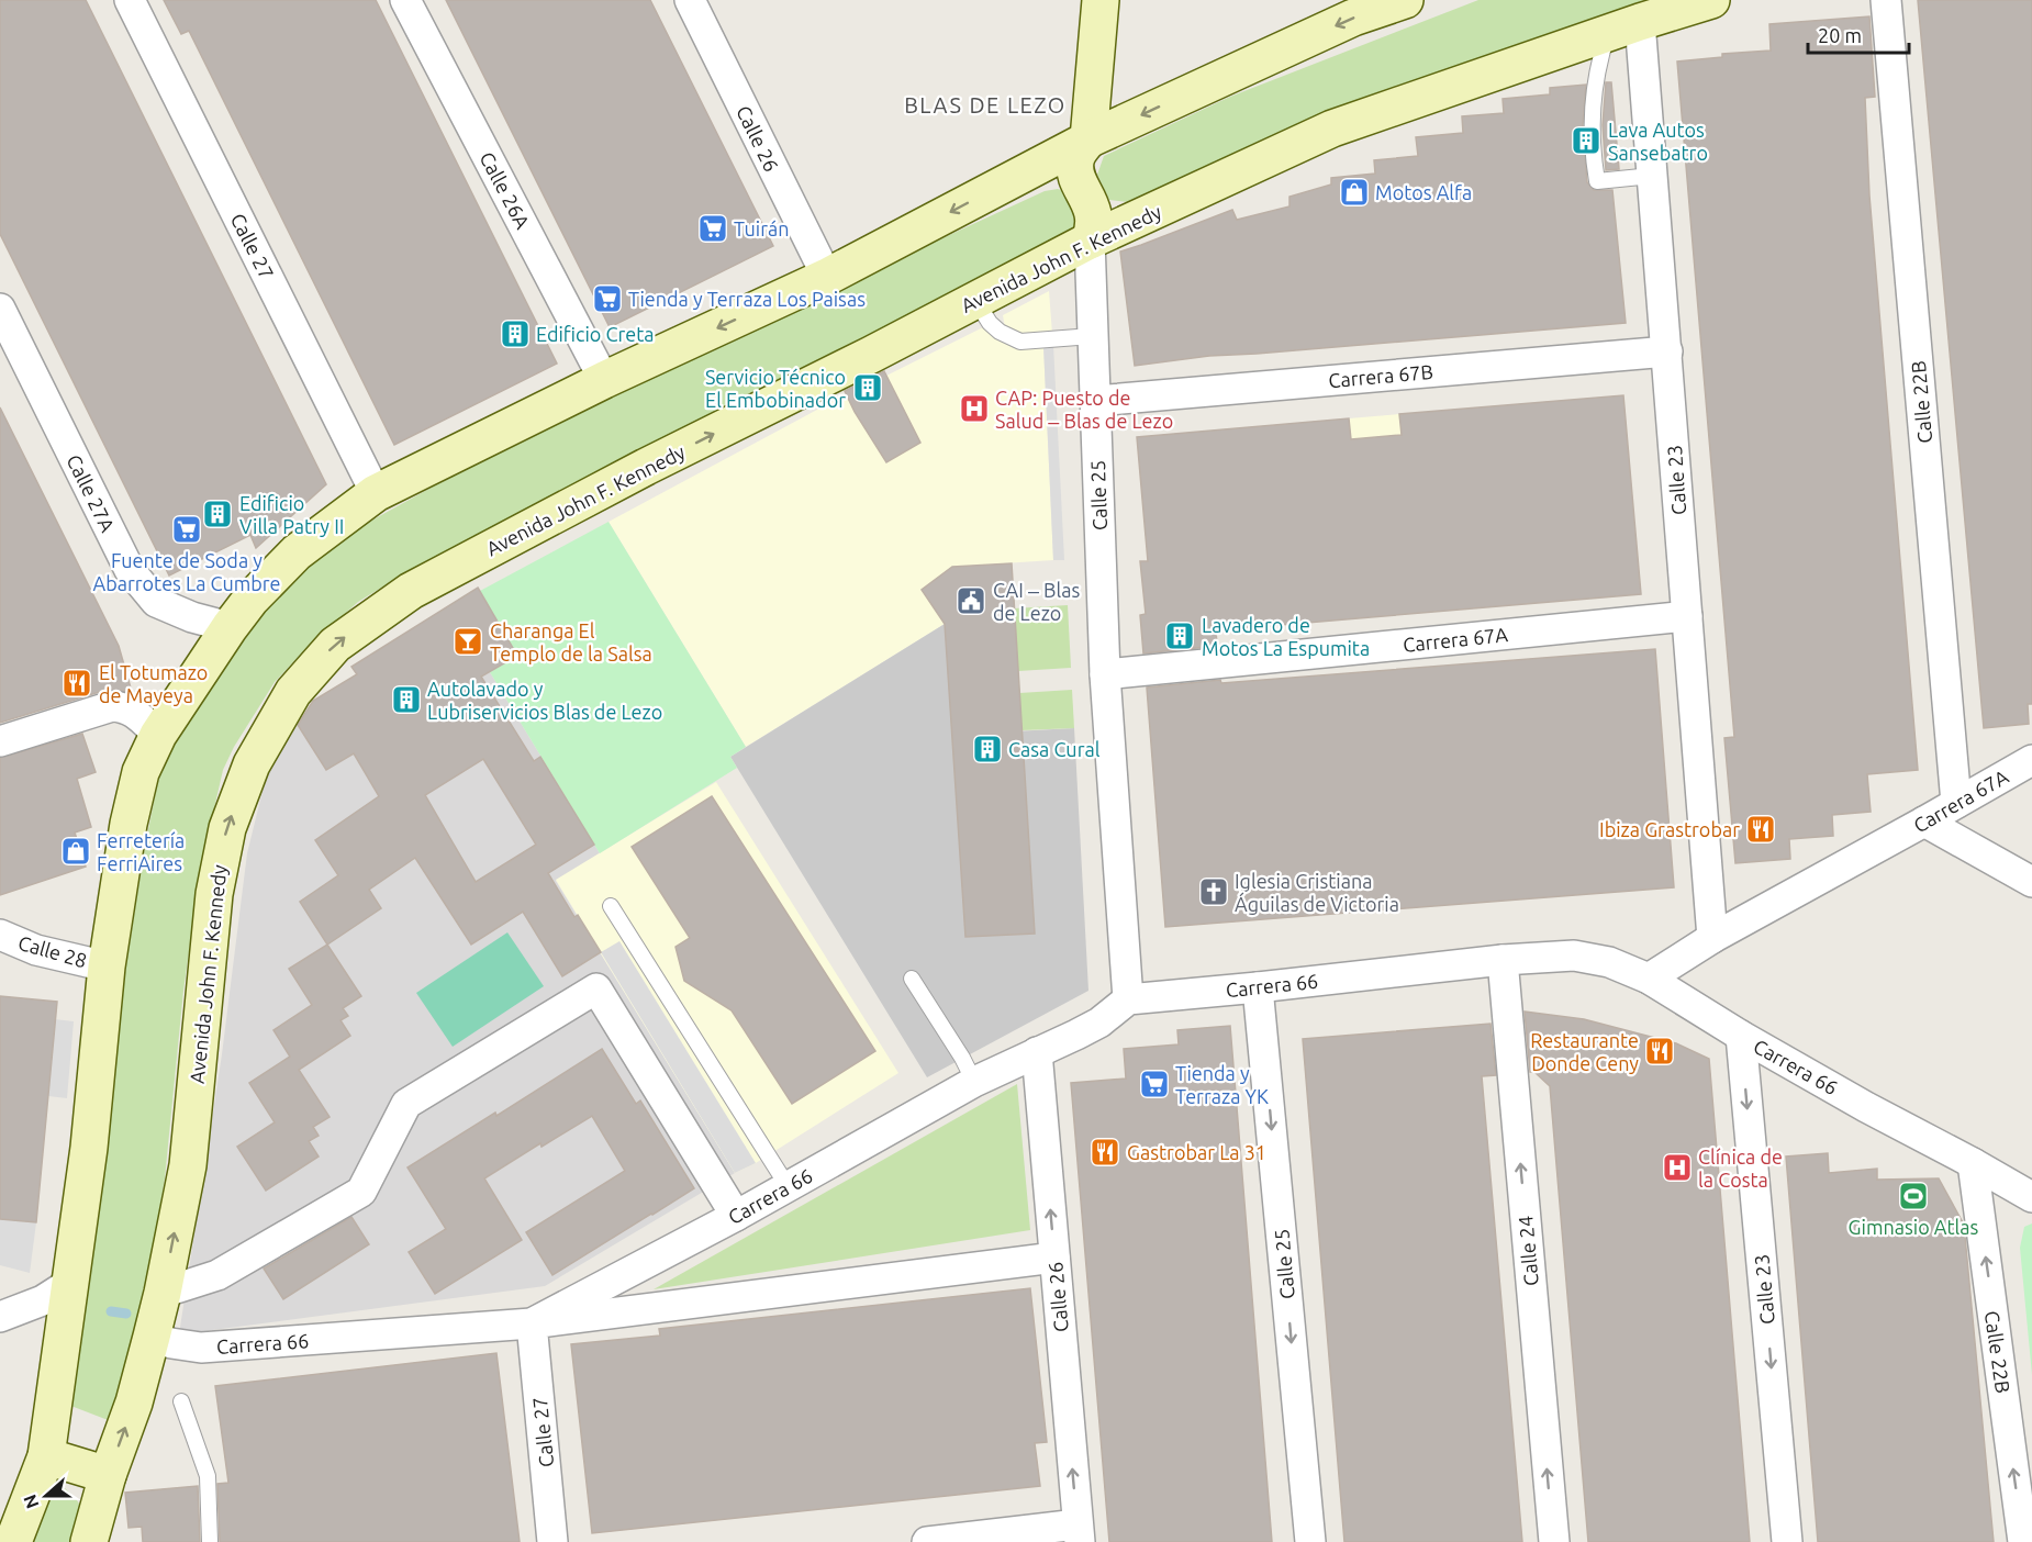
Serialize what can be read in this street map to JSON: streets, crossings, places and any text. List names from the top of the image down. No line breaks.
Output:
{"streets":{"street":["Calle 26","Calle 26A","Calle 27","Avenida John F. Kennedy","Carrera 67B","Calle 22B","Calle 23","Calle 27A","Calle 25","Carrera 67A","Calle 28","Carrera 66","Calle 24"]},"crossings":[["Calle 26","Carrera 66"],["Calle 27","Carrera 66"],["Avenida John F. Kennedy","Calle 23"],["Avenida John F. Kennedy","Calle 25"],["Avenida John F. Kennedy","Carrera 66"],["Carrera 67B","Calle 23"],["Carrera 67B","Calle 25"],["Calle 22B","Carrera 67A"],["Calle 22B","Carrera 66"],["Calle 23","Carrera 67A"],["Calle 23","Carrera 66"],["Calle 25","Carrera 67A"],["Calle 25","Carrera 66"],["Carrera 67A","Carrera 66"],["Carrera 66","Calle 24"]],"one_way":["Calle 26","Calle 23","Calle 25","Calle 24"],"districts":["BLAS DE LEZO"],"places":{"building":["Lava Autos Sansebatro","Edificio Creta","Servicio Técnico El Embobinador","Edificio Villa Patry II","Lavadero de Motos La Espumita","Autolavado y Lubriservicios Blas de Lezo","Casa Cural"],"shop":["Motos Alfa","Ferretería FerriAires"],"supermarket":["Tuirán","Tienda y Terraza Los Paisas","Fuente de Soda y Abarrotes La Cumbre","Tienda y Terraza YK"],"hospital":["CAP: Puesto de Salud ‒ Blas de Lezo","Clínica de la Costa"],"public building":["CAI ‒ Blas de Lezo"],"bar":["Charanga El Templo de la Salsa"],"restaurant":["El Totumazo de Mayeya","Ibiza Grastrobar","Restaurante Donde Ceny","Gastrobar La 31"],"church":["Iglesia Cristiana Águilas de Victoria"],"sports":["Gimnasio Atlas"]},"scale_bar":"20 m","north":"left"}
